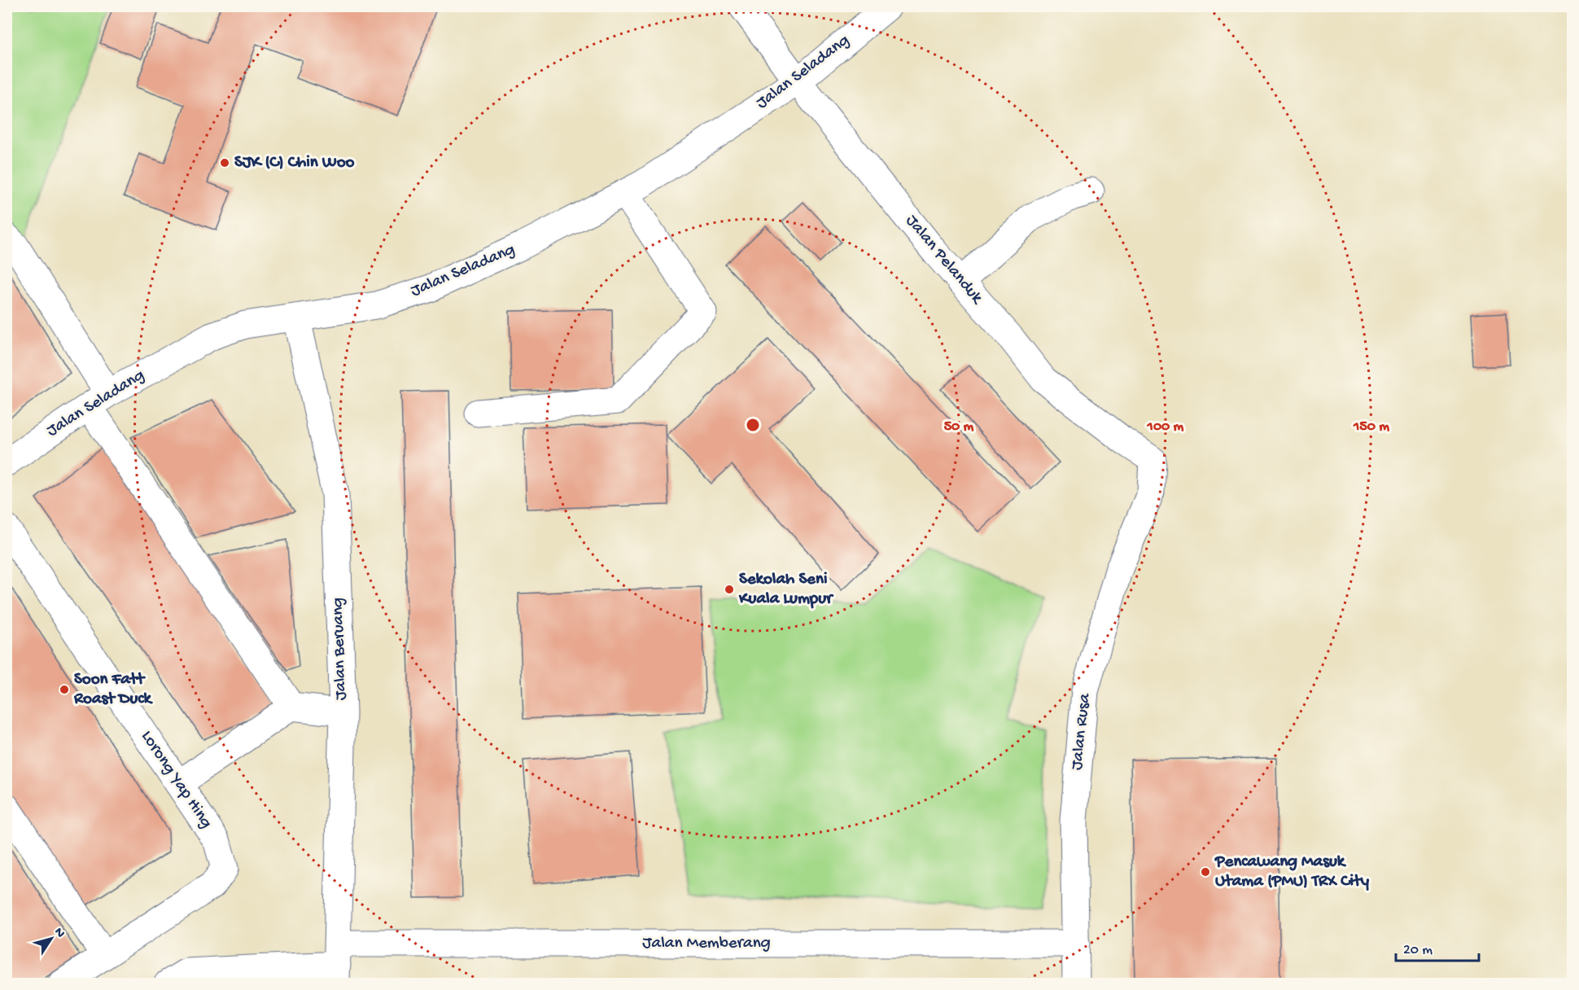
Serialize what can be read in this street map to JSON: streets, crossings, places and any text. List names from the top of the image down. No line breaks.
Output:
{"streets":{"street":["Jalan Seladang","Jalan Pelanduk","Jalan Beruang","Jalan Rusa","Lorong Yap Hing","Jalan Memberang"]},"crossings":[["Jalan Seladang","Jalan Pelanduk"],["Jalan Seladang","Jalan Beruang"],["Jalan Pelanduk","Jalan Rusa"],["Jalan Beruang","Jalan Memberang"],["Jalan Rusa","Jalan Memberang"]],"places":["SJK (C) Chin Woo","Sekolah Seni Kuala Lumpur","Soon Fatt Roast Duck","Pencawang Masuk Utama (PMU) TRX City"],"scale_bar":"20 m","north":"top right","rings":["50 m","100 m","150 m"]}
